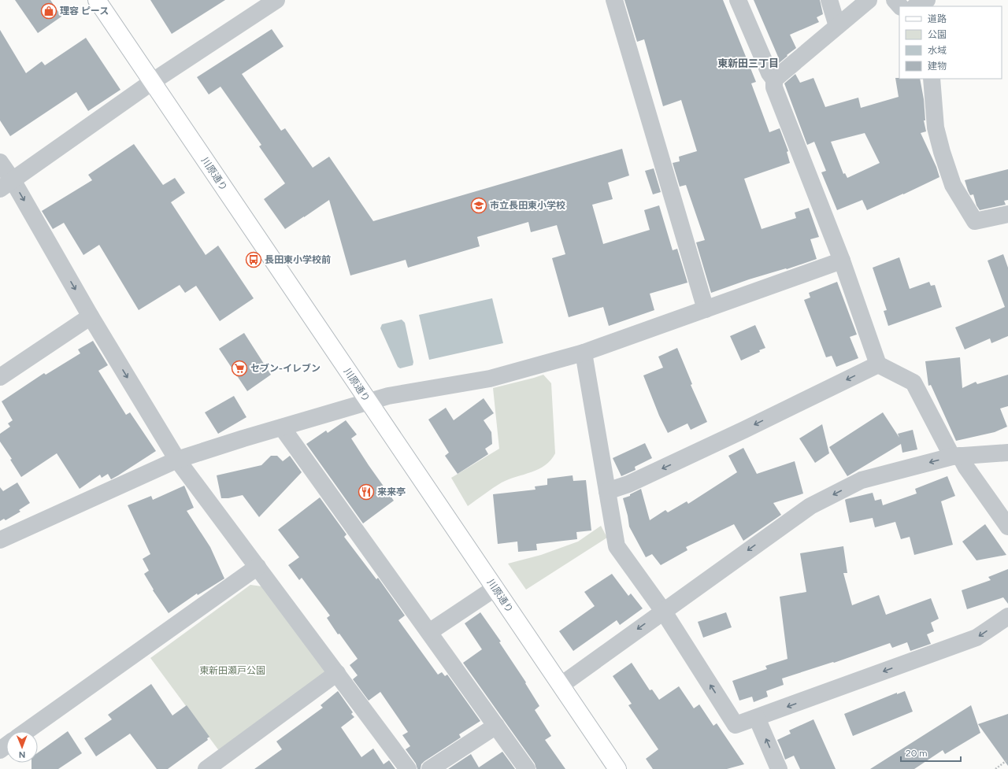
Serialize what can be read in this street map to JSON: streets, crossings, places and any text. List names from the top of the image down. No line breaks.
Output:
{"streets":{"street":["川原通り"]},"districts":["東新田三丁目"],"parks":["東新田瀬戸公園"],"places":{"shop":["理容 ピース"],"school or university":["市立長田東小学校"],"bus stop":["長田東小学校前"],"supermarket":["セブン-イレブン"],"restaurant":["来来亭"]},"legend":["道路","公園","水域","建物"],"scale_bar":"20 m","north":"bottom"}
